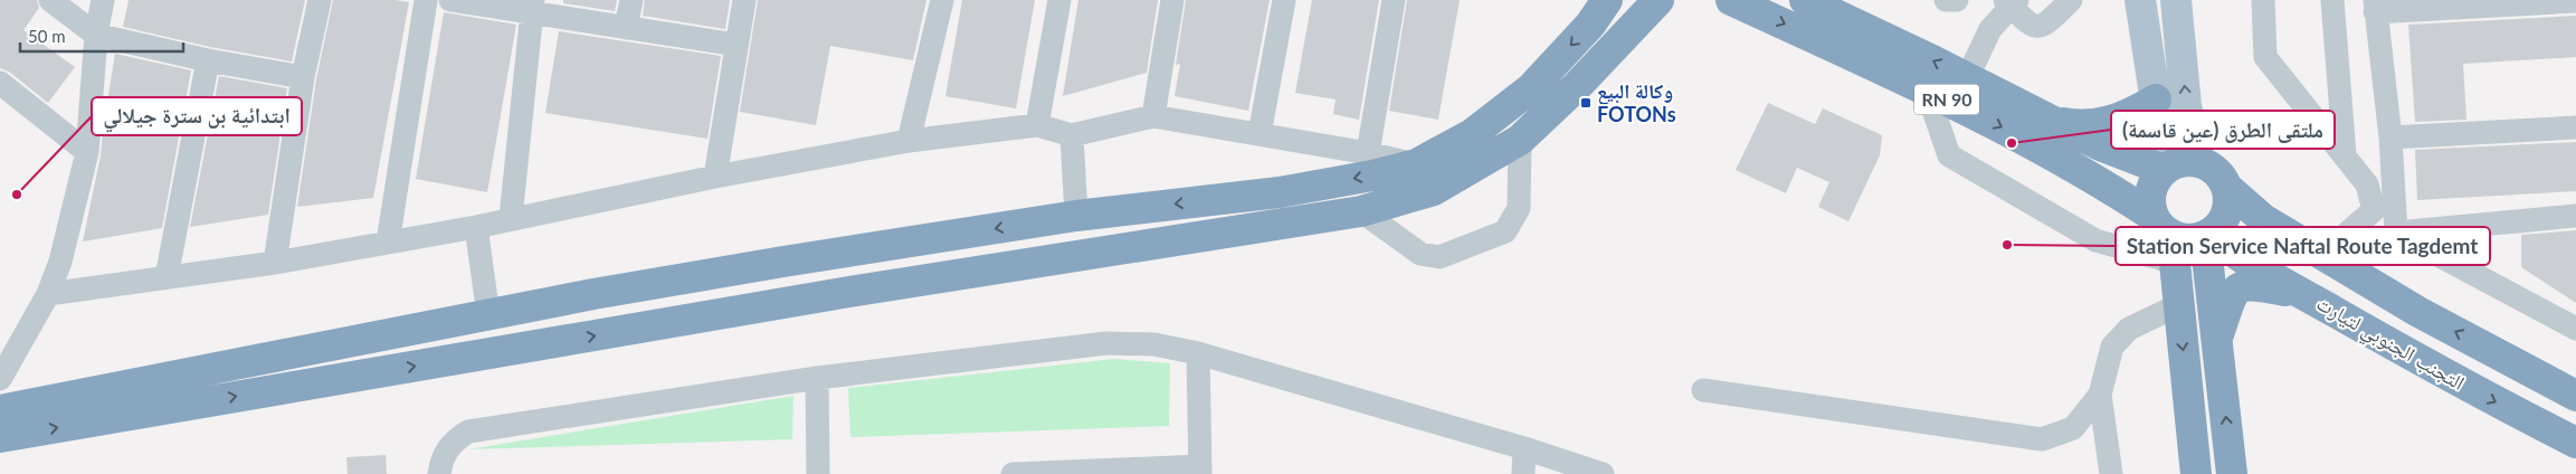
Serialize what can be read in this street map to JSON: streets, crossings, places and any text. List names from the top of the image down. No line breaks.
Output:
{"streets":{"highway":["RN 90","التجنب الجنوبي لتيارت"]},"crossings":[["RN 90","التجنب الجنوبي لتيارت"]],"places":{"transit":["وكالة البيع FOTONs"],"other":["ملتقى الطرق (عين قاسمة)","ابتدائية بن سترة جيلالي","Station Service Naftal Route Tagdemt"]},"scale_bar":"50 m"}
